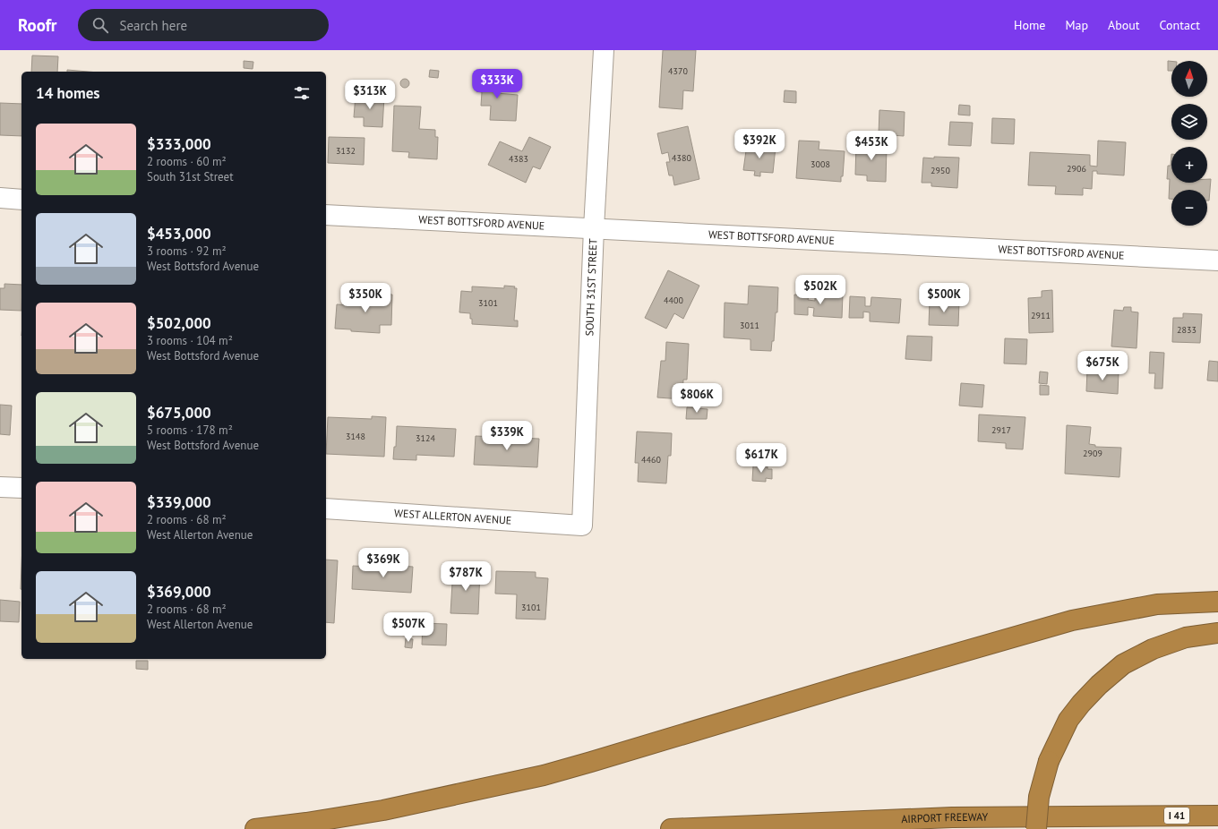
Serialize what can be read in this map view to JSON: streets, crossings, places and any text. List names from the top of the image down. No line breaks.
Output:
{"streets":{"highway":["I 41","AIRPORT FREEWAY"],"street":["WEST BOTTSFORD AVENUE","SOUTH 31ST STREET","WEST ALLERTON AVENUE"]},"crossings":[["WEST BOTTSFORD AVENUE","SOUTH 31ST STREET"],["SOUTH 31ST STREET","WEST ALLERTON AVENUE"]],"house_numbers":["4370","3132","4380","4383","3008","2906","2950","4400","3101","2911","3011","2833","2917","3148","3124","2909","4460","3101"],"north":"top","page":{"header":"Roofr","search":"Search here","nav":["Home","Map","About","Contact"],"map_buttons":["+","−"],"price":["$333K","$313K","$392K","$453K","$502K","$350K","$500K","$675K","$806K","$339K","$617K","$369K","$787K","$507K"],"heading":"14 homes","list":[{"name":"$333,000","note":"2 rooms · 60 m² · South 31st Street"},{"name":"$453,000","note":"3 rooms · 92 m² · West Bottsford Avenue"},{"name":"$502,000","note":"3 rooms · 104 m² · West Bottsford Avenue"},{"name":"$675,000","note":"5 rooms · 178 m² · West Bottsford Avenue"},{"name":"$339,000","note":"2 rooms · 68 m² · West Allerton Avenue"},{"name":"$369,000","note":"2 rooms · 68 m² · West Allerton Avenue"}]}}
